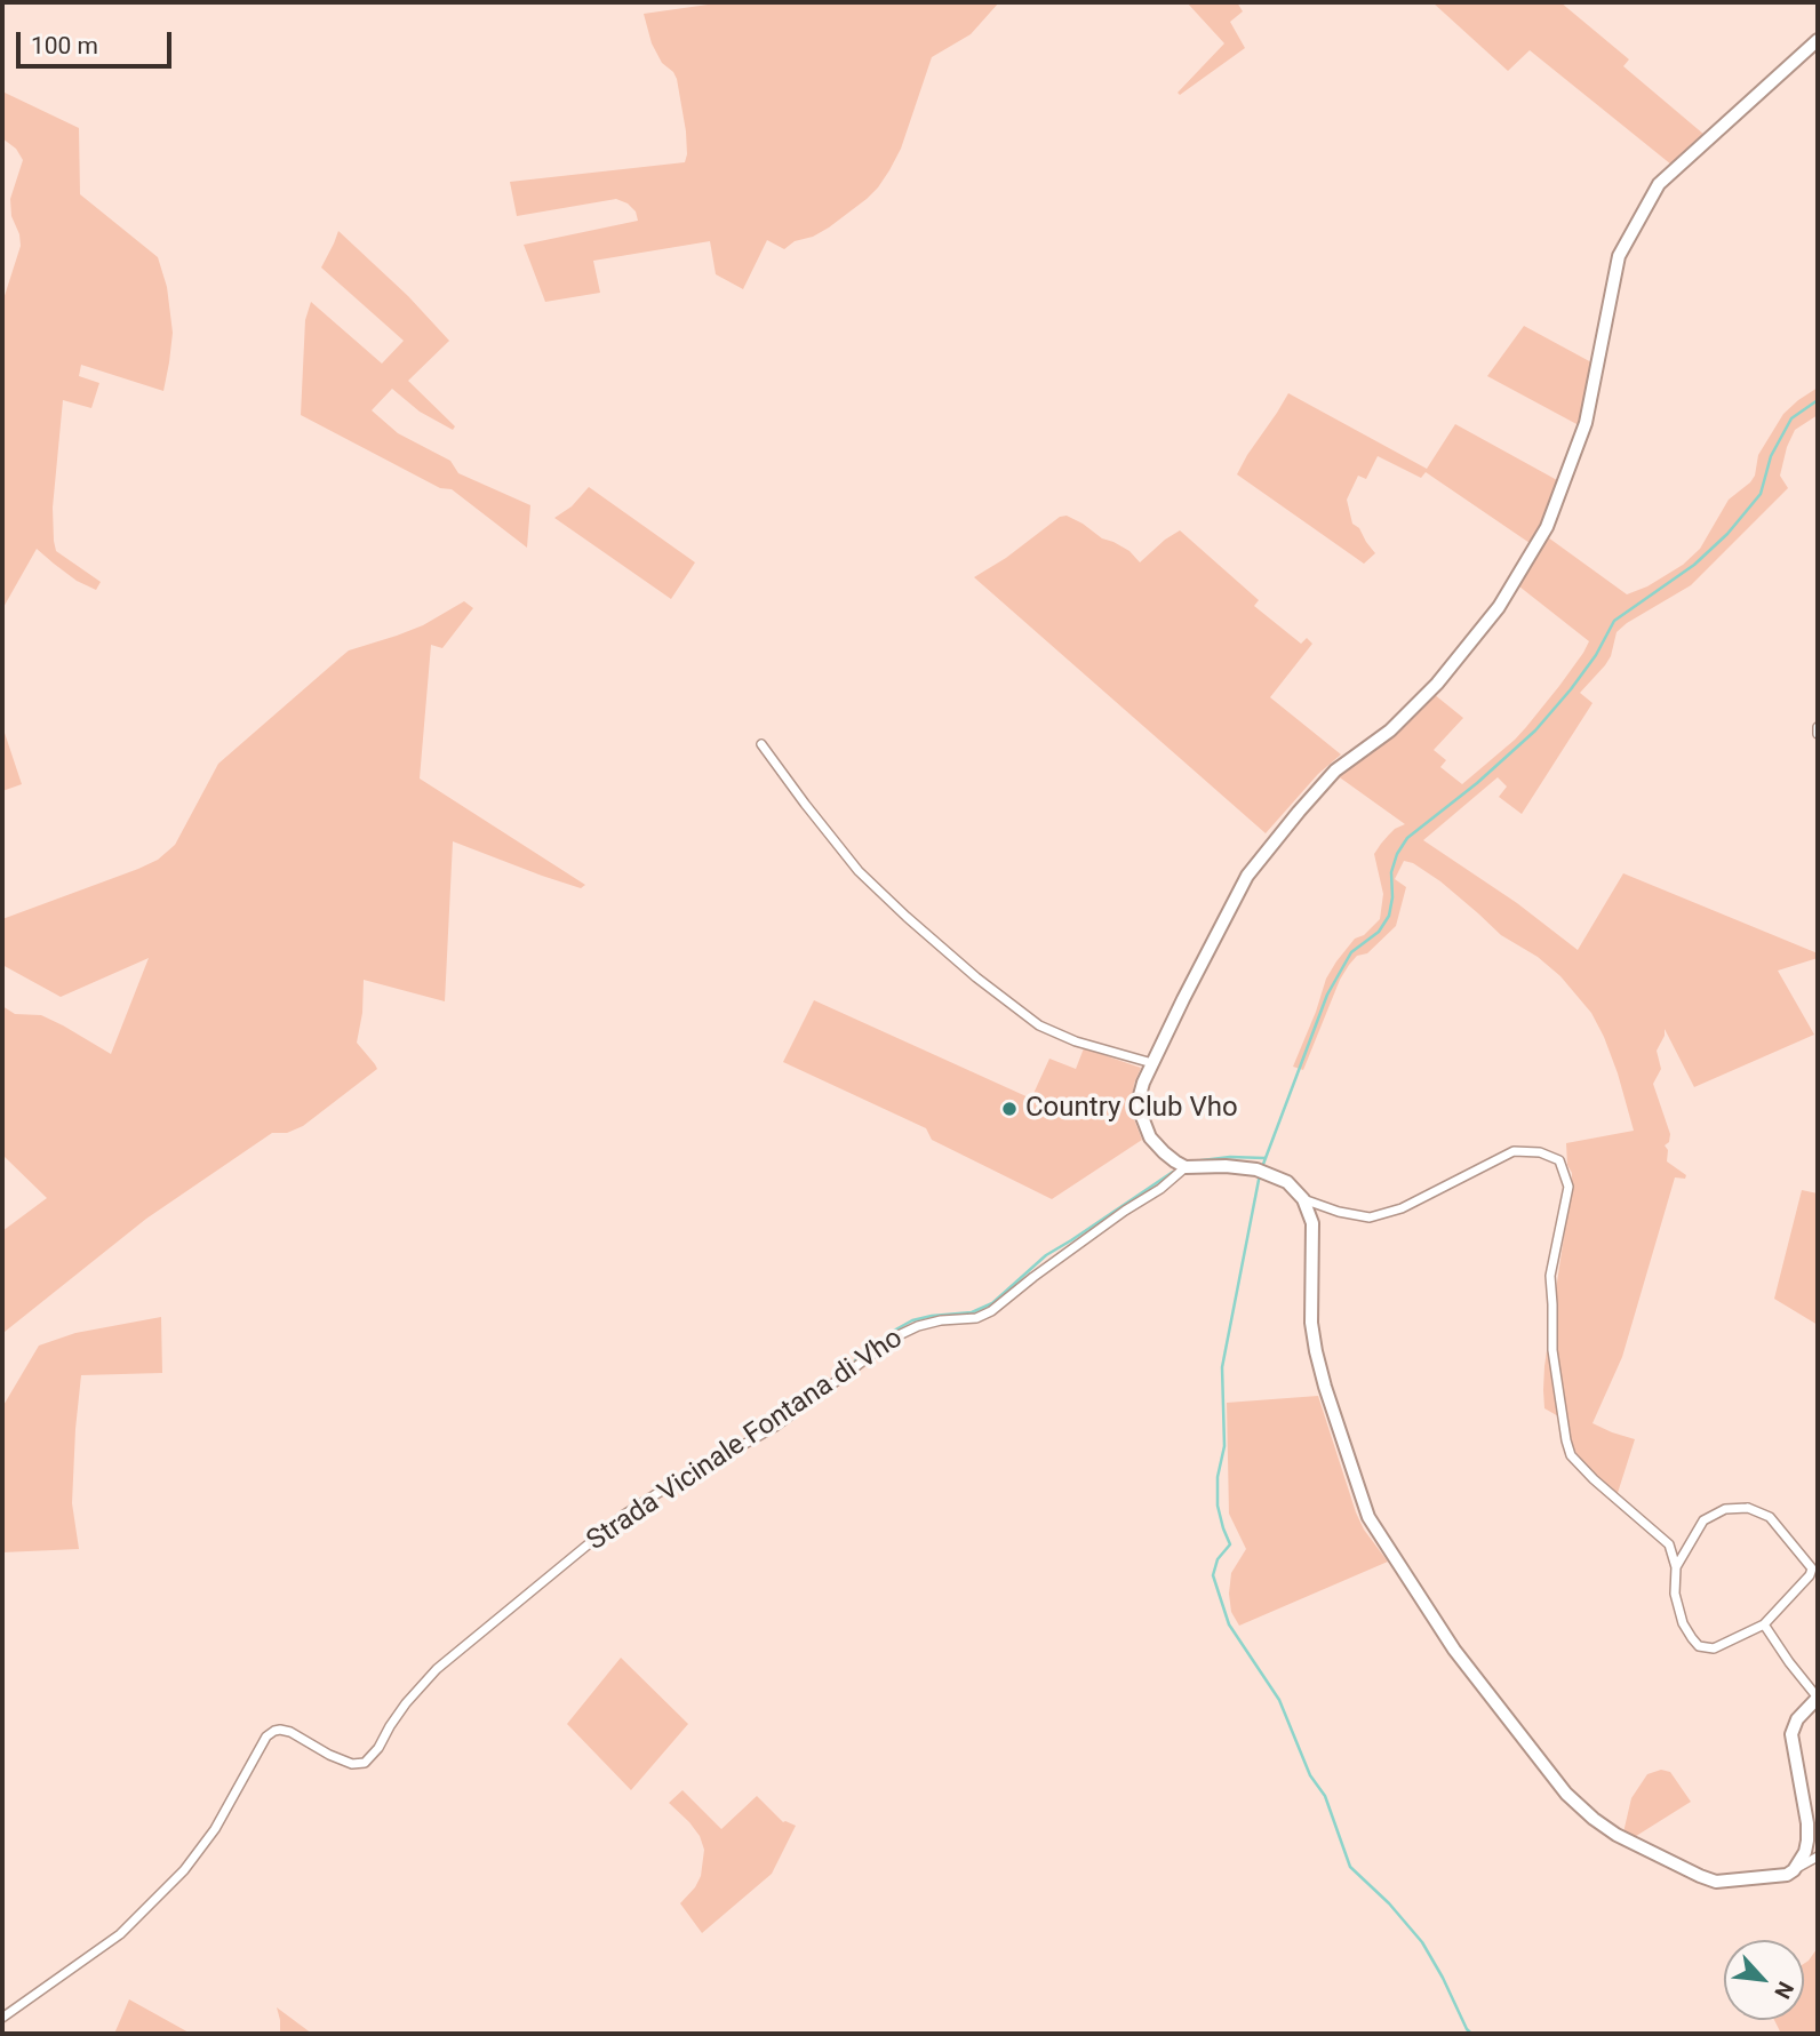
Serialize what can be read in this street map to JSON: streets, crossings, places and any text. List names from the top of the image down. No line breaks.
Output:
{"streets":{"street":["Strada Vicinale Fontana di Vho"]},"places":["Country Club Vho"],"scale_bar":"100 m","north":"bottom right"}
